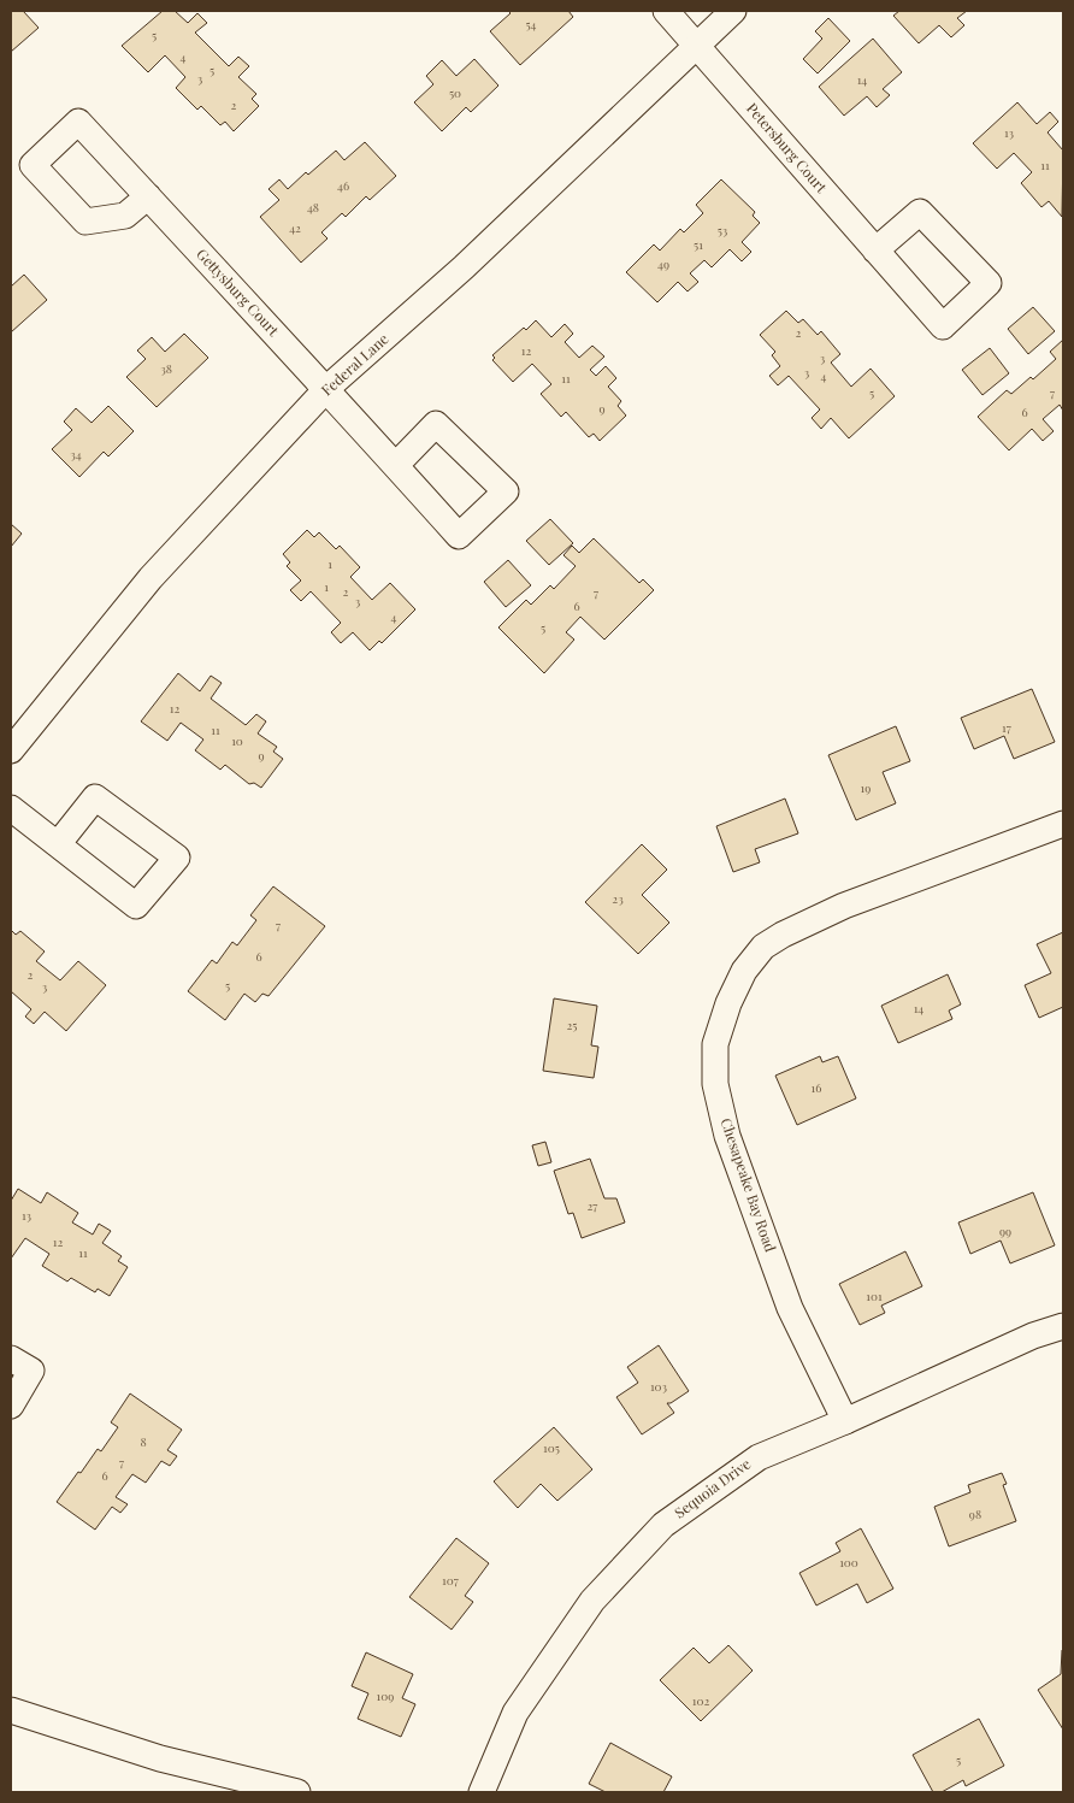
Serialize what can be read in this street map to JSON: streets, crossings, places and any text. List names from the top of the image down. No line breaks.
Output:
{"streets":{"street":["Petersburg Court","Gettysburg Court","Federal Lane","Chesapeake Bay Road","Sequoia Drive"]},"crossings":[["Petersburg Court","Federal Lane"],["Gettysburg Court","Federal Lane"],["Chesapeake Bay Road","Sequoia Drive"]],"house_numbers":["54","5","4","5","3","14","50","2","13","11","46","48","42","53","51","49","2","12","3","38","3","4","11","5","7","9","6","34","1","1","2","7","3","6","4","5","12","17","11","10","9","19","23","7","6","2","5","3","14","25","16","27","13","99","12","11","101","103","8","105","7","6","98","100","107","109","102","5"]}
